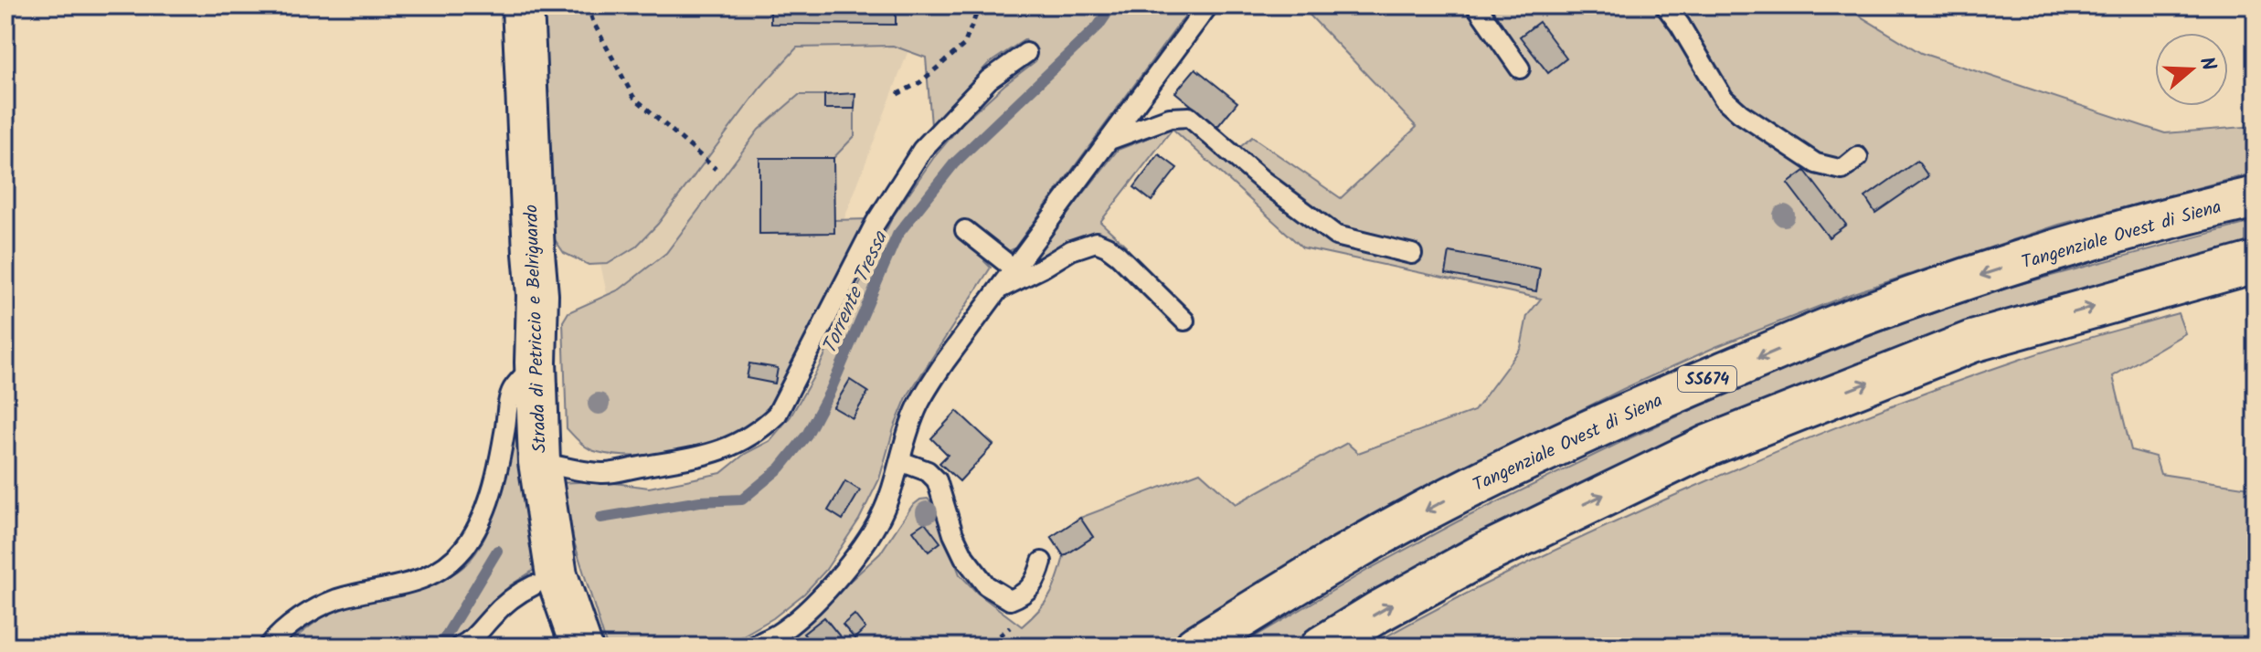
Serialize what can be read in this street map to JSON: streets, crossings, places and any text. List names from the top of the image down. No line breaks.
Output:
{"streets":{"main road":["Tangenziale Ovest di Siena","Strada di Petriccio e Belriguardo","SS674"]},"water":["Torrente Tressa"],"north":"right"}
